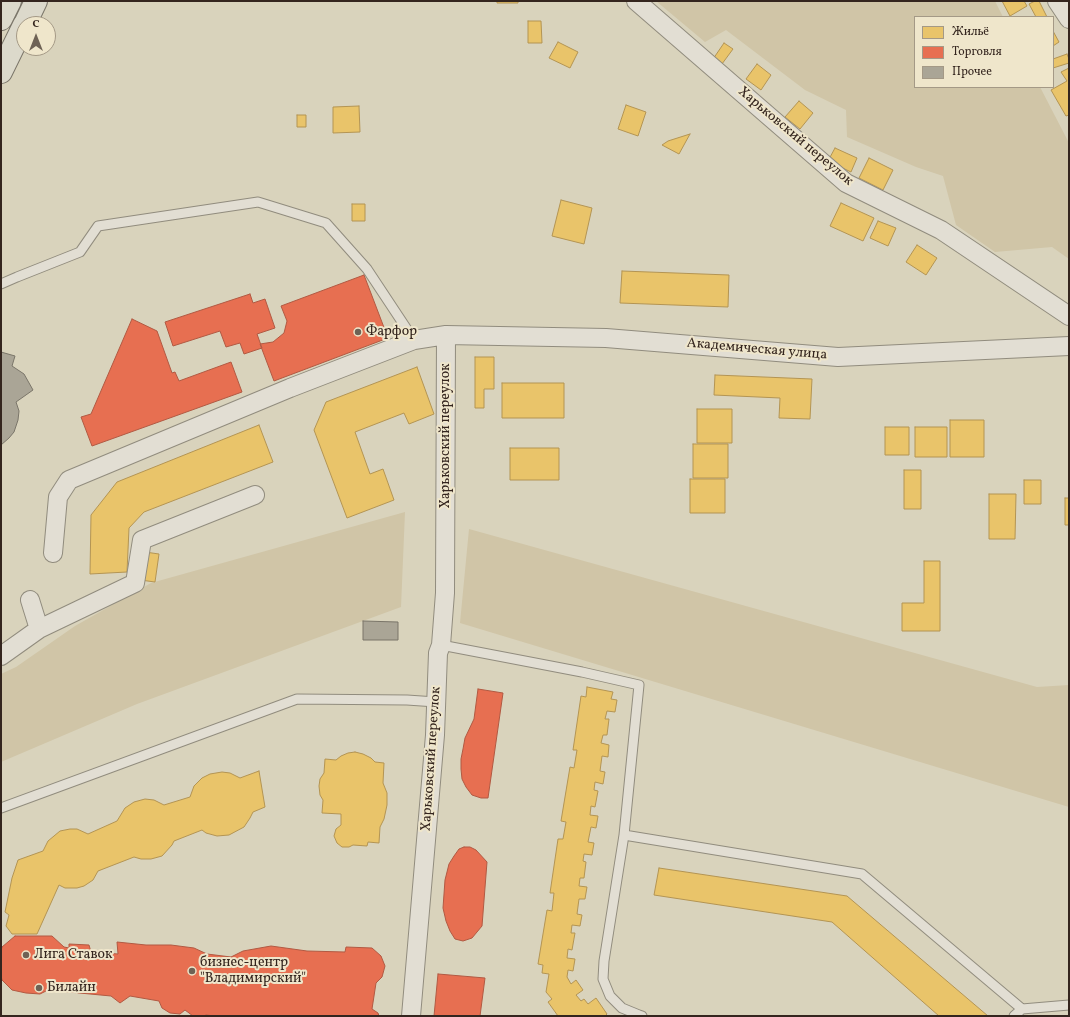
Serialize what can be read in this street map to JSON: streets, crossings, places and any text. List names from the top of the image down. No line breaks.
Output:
{"streets":{"street":["Харьковский переулок","Академическая улица"]},"crossings":[["Харьковский переулок","Академическая улица"]],"places":["Фарфор","Лига Ставок","бизнес-центр \"Владимирский\"","Билайн"],"legend":["Жильё","Торговля","Прочее"],"north":"top"}
